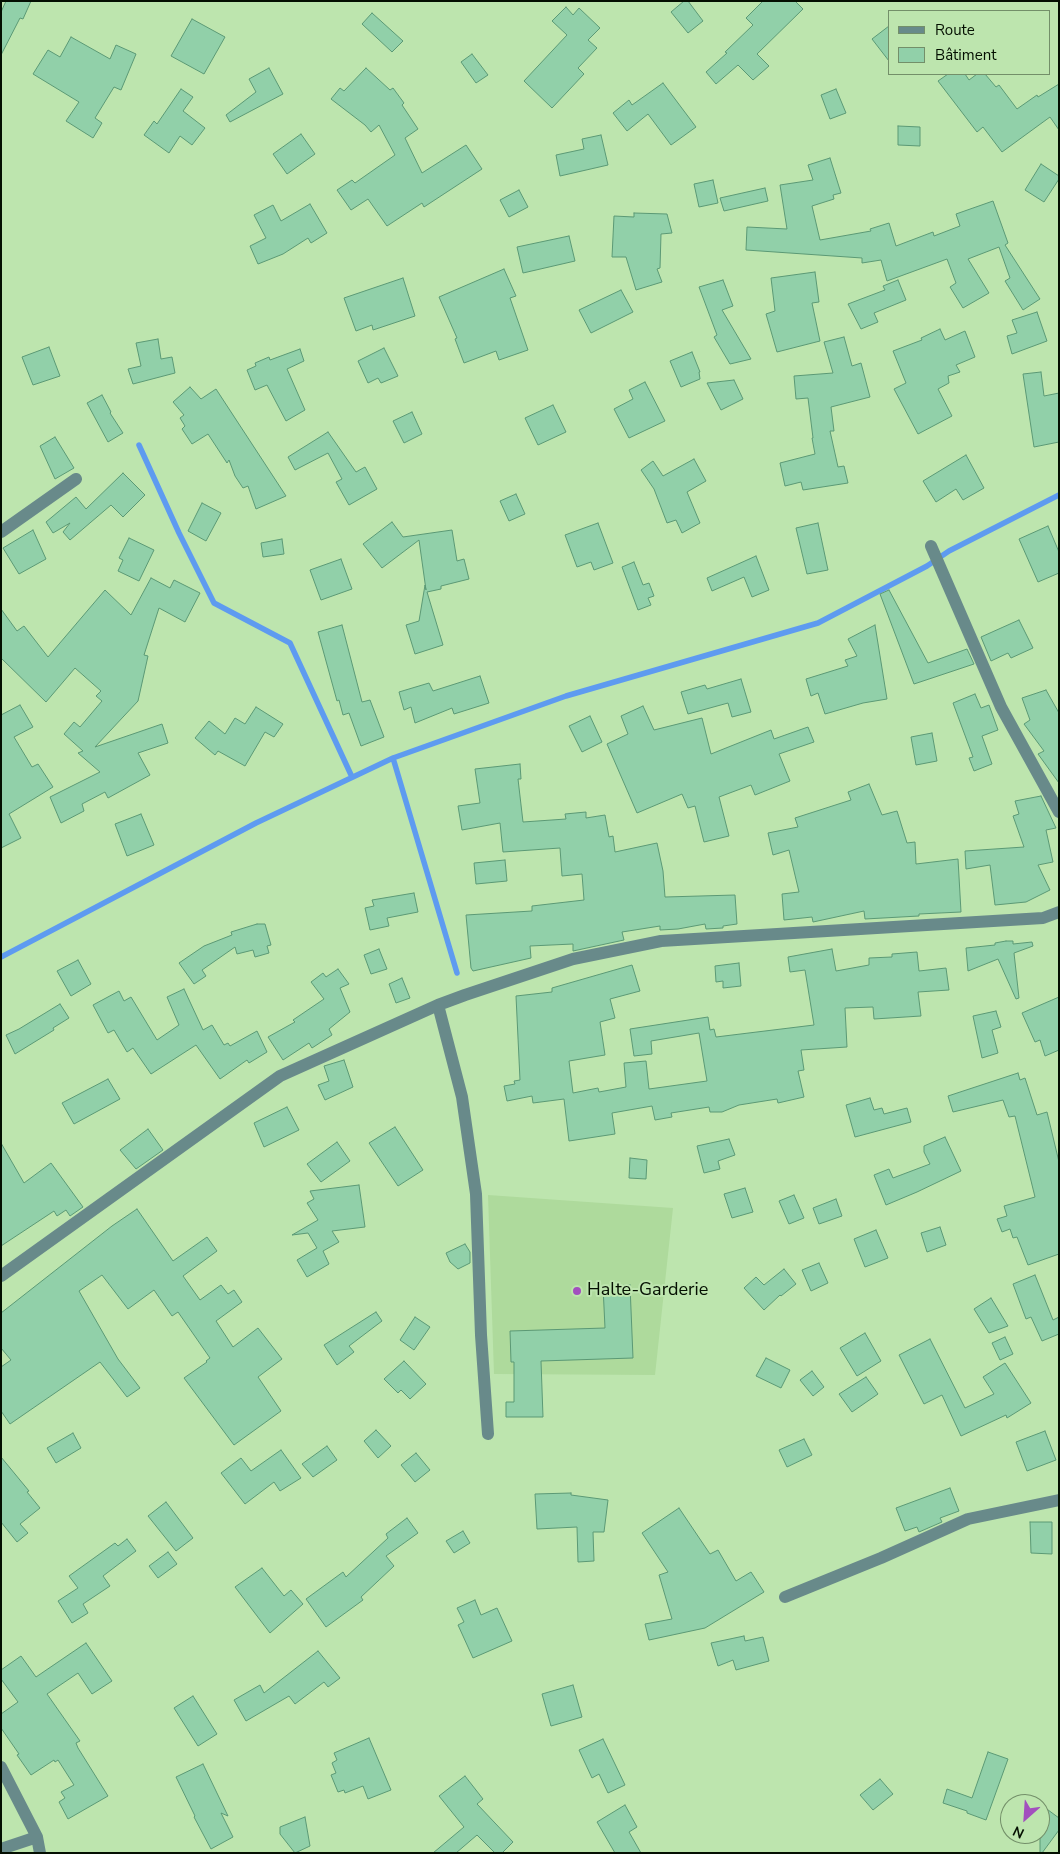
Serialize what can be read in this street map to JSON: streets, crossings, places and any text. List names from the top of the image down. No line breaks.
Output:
{"places":["Halte-Garderie"],"legend":["Route","Bâtiment"],"north":"bottom left"}
